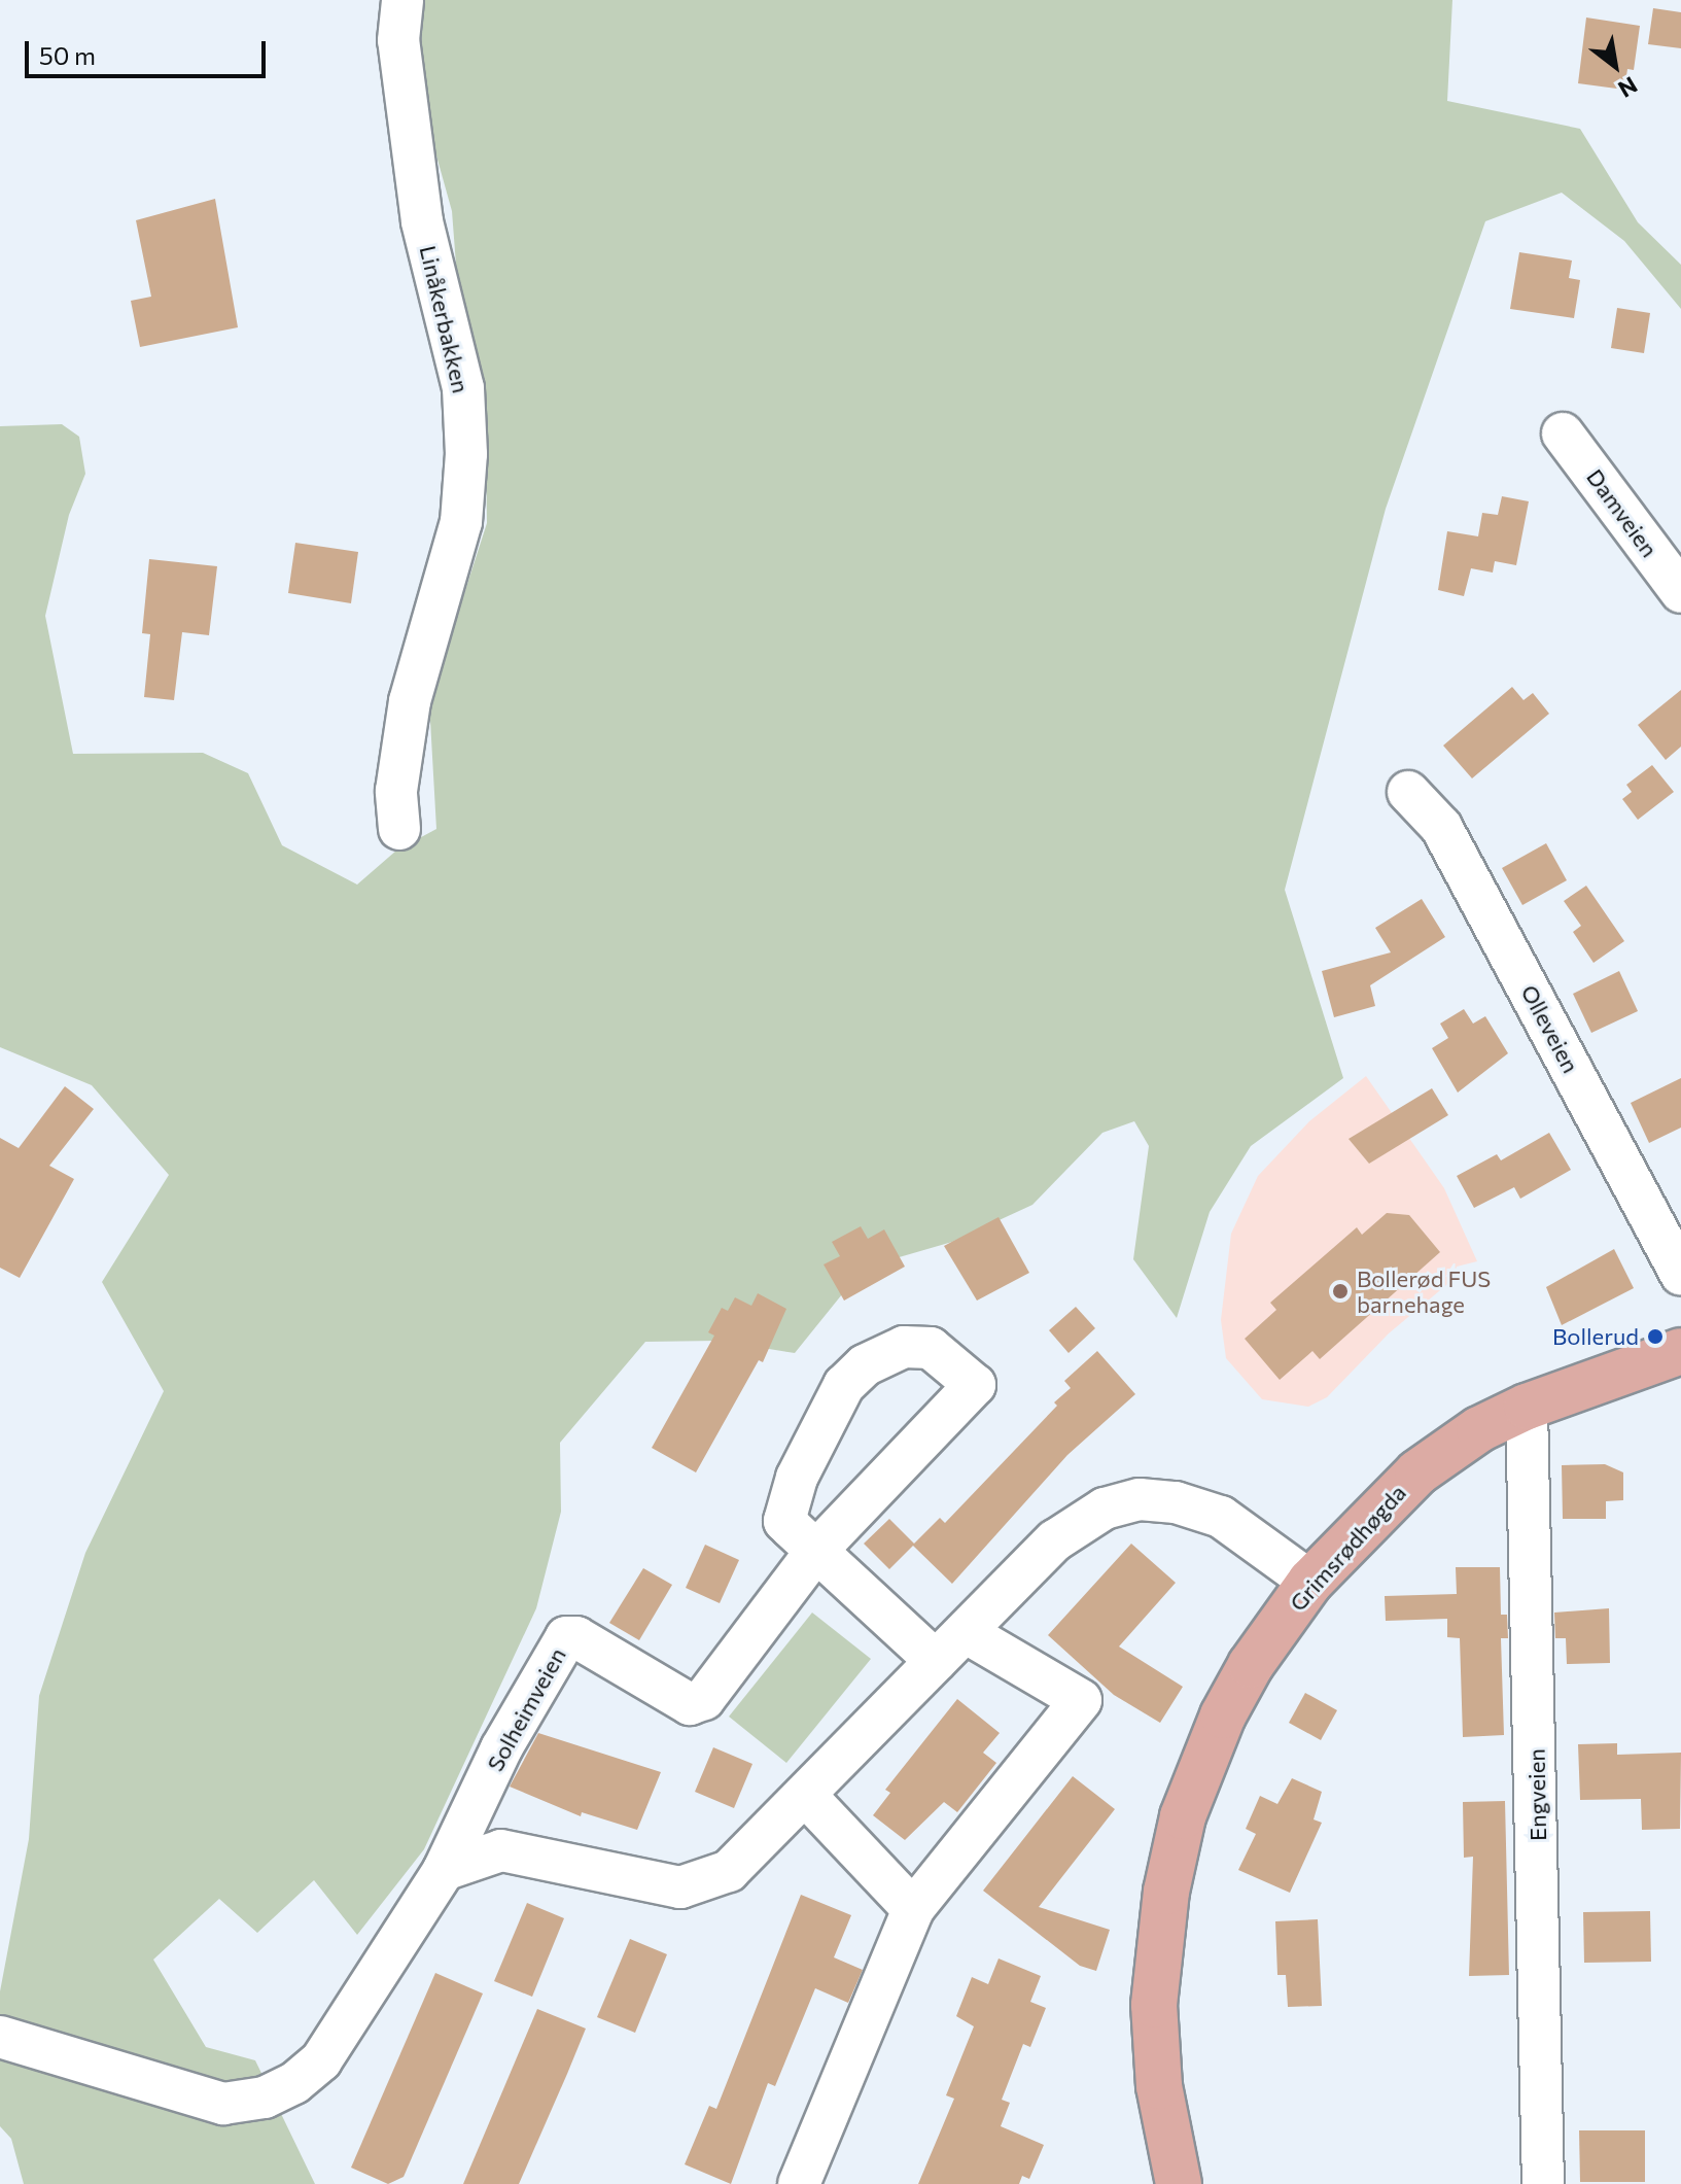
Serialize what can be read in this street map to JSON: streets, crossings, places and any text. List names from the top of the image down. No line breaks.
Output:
{"streets":{"main road":["Grimsrødhøgda"],"street":["Linåkerbakken","Damveien","Olleveien","Solheimveien","Engveien"]},"crossings":[["Grimsrødhøgda","Engveien"]],"places":["Bollerød FUS barnehage","Bollerud"],"scale_bar":"50 m","north":"bottom right"}
